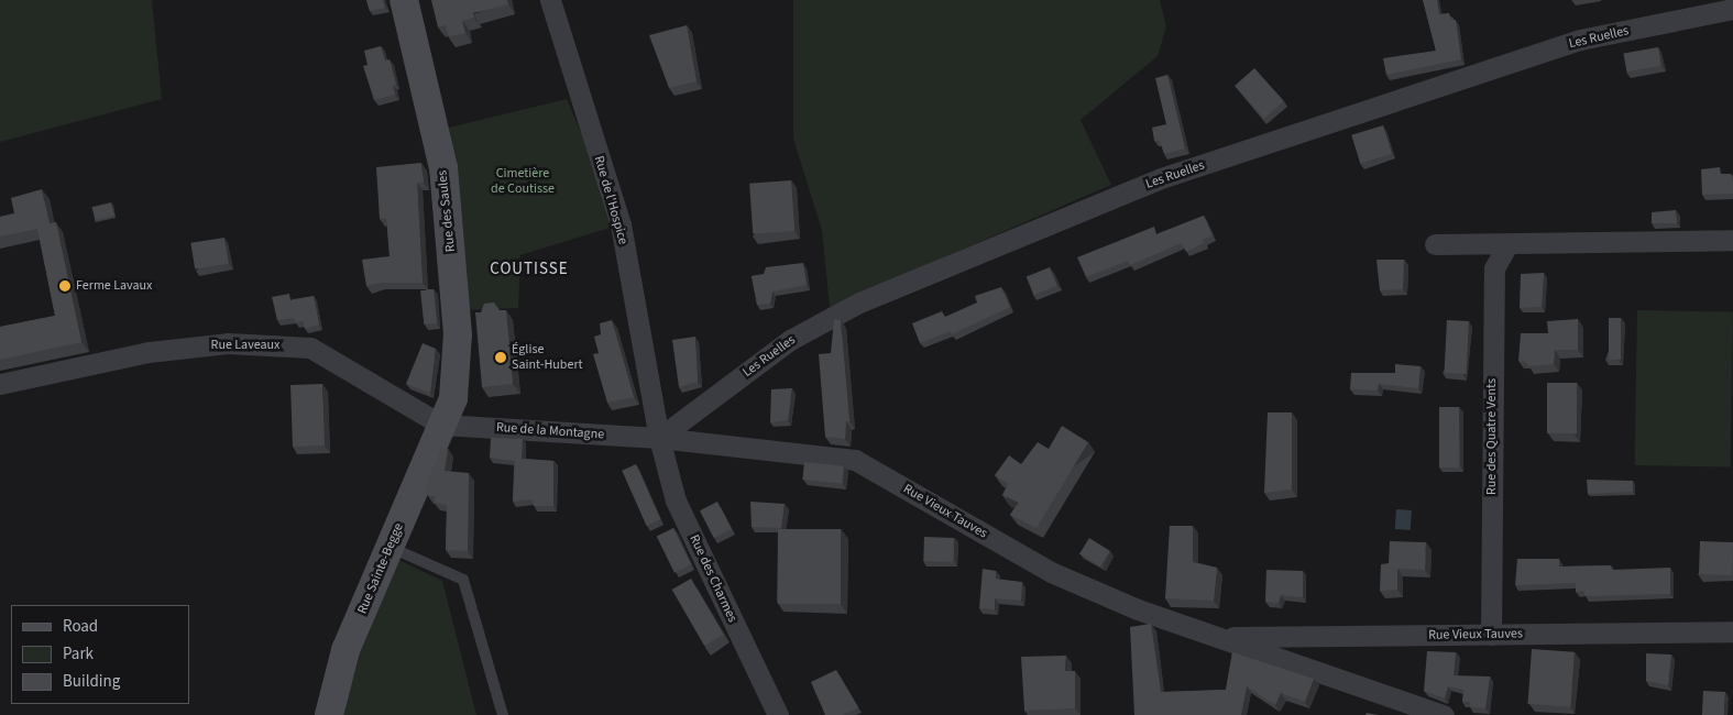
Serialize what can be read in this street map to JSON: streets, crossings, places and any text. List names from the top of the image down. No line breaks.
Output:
{"streets":{"street":["Les Ruelles","Rue de l'Hospice","Rue des Saules","Rue Laveaux","Rue de la Montagne","Rue des Quatre Vents","Rue Vieux Tauves","Rue Sainte-Begge","Rue des Charmes"]},"crossings":[["Les Ruelles","Rue de l'Hospice"],["Les Ruelles","Rue de la Montagne"],["Les Ruelles","Rue Vieux Tauves"],["Les Ruelles","Rue des Charmes"],["Rue de l'Hospice","Rue de la Montagne"],["Rue de l'Hospice","Rue Vieux Tauves"],["Rue de l'Hospice","Rue des Charmes"],["Rue des Saules","Rue Laveaux"],["Rue des Saules","Rue de la Montagne"],["Rue des Saules","Rue Sainte-Begge"],["Rue Laveaux","Rue de la Montagne"],["Rue Laveaux","Rue Sainte-Begge"],["Rue de la Montagne","Rue Vieux Tauves"],["Rue de la Montagne","Rue Sainte-Begge"],["Rue de la Montagne","Rue des Charmes"],["Rue des Quatre Vents","Rue Vieux Tauves"],["Rue Vieux Tauves","Rue des Charmes"]],"districts":["COUTISSE"],"parks":["Cimetière de Coutisse"],"places":["Ferme Lavaux","Église Saint-Hubert"],"legend":["Road","Park","Building"]}
